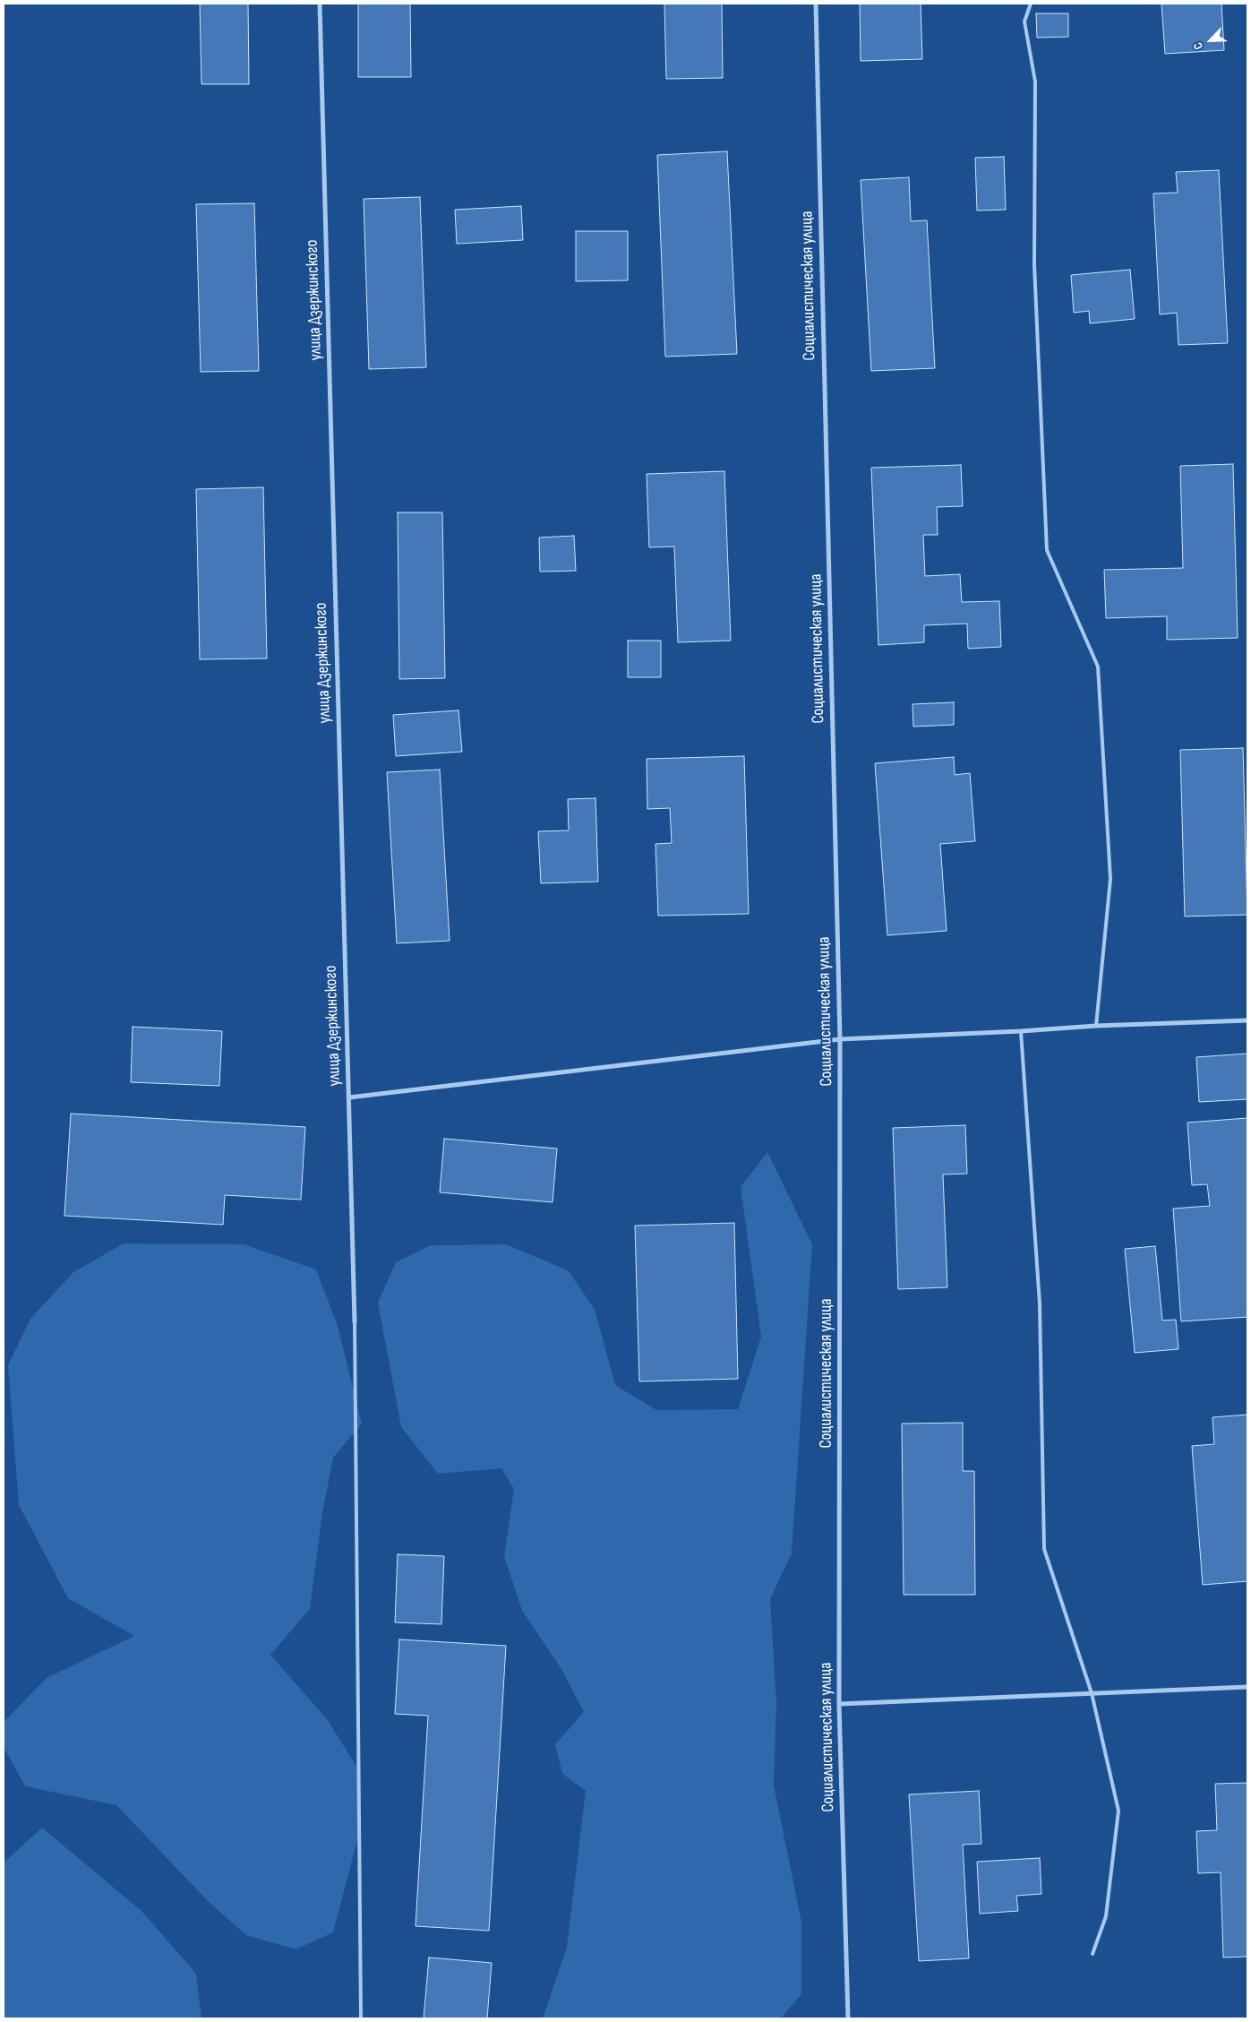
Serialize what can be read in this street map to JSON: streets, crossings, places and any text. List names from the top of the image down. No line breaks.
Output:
{"streets":{"street":["Социалистическая улица","улица Дзержинского"]},"north":"bottom left"}
